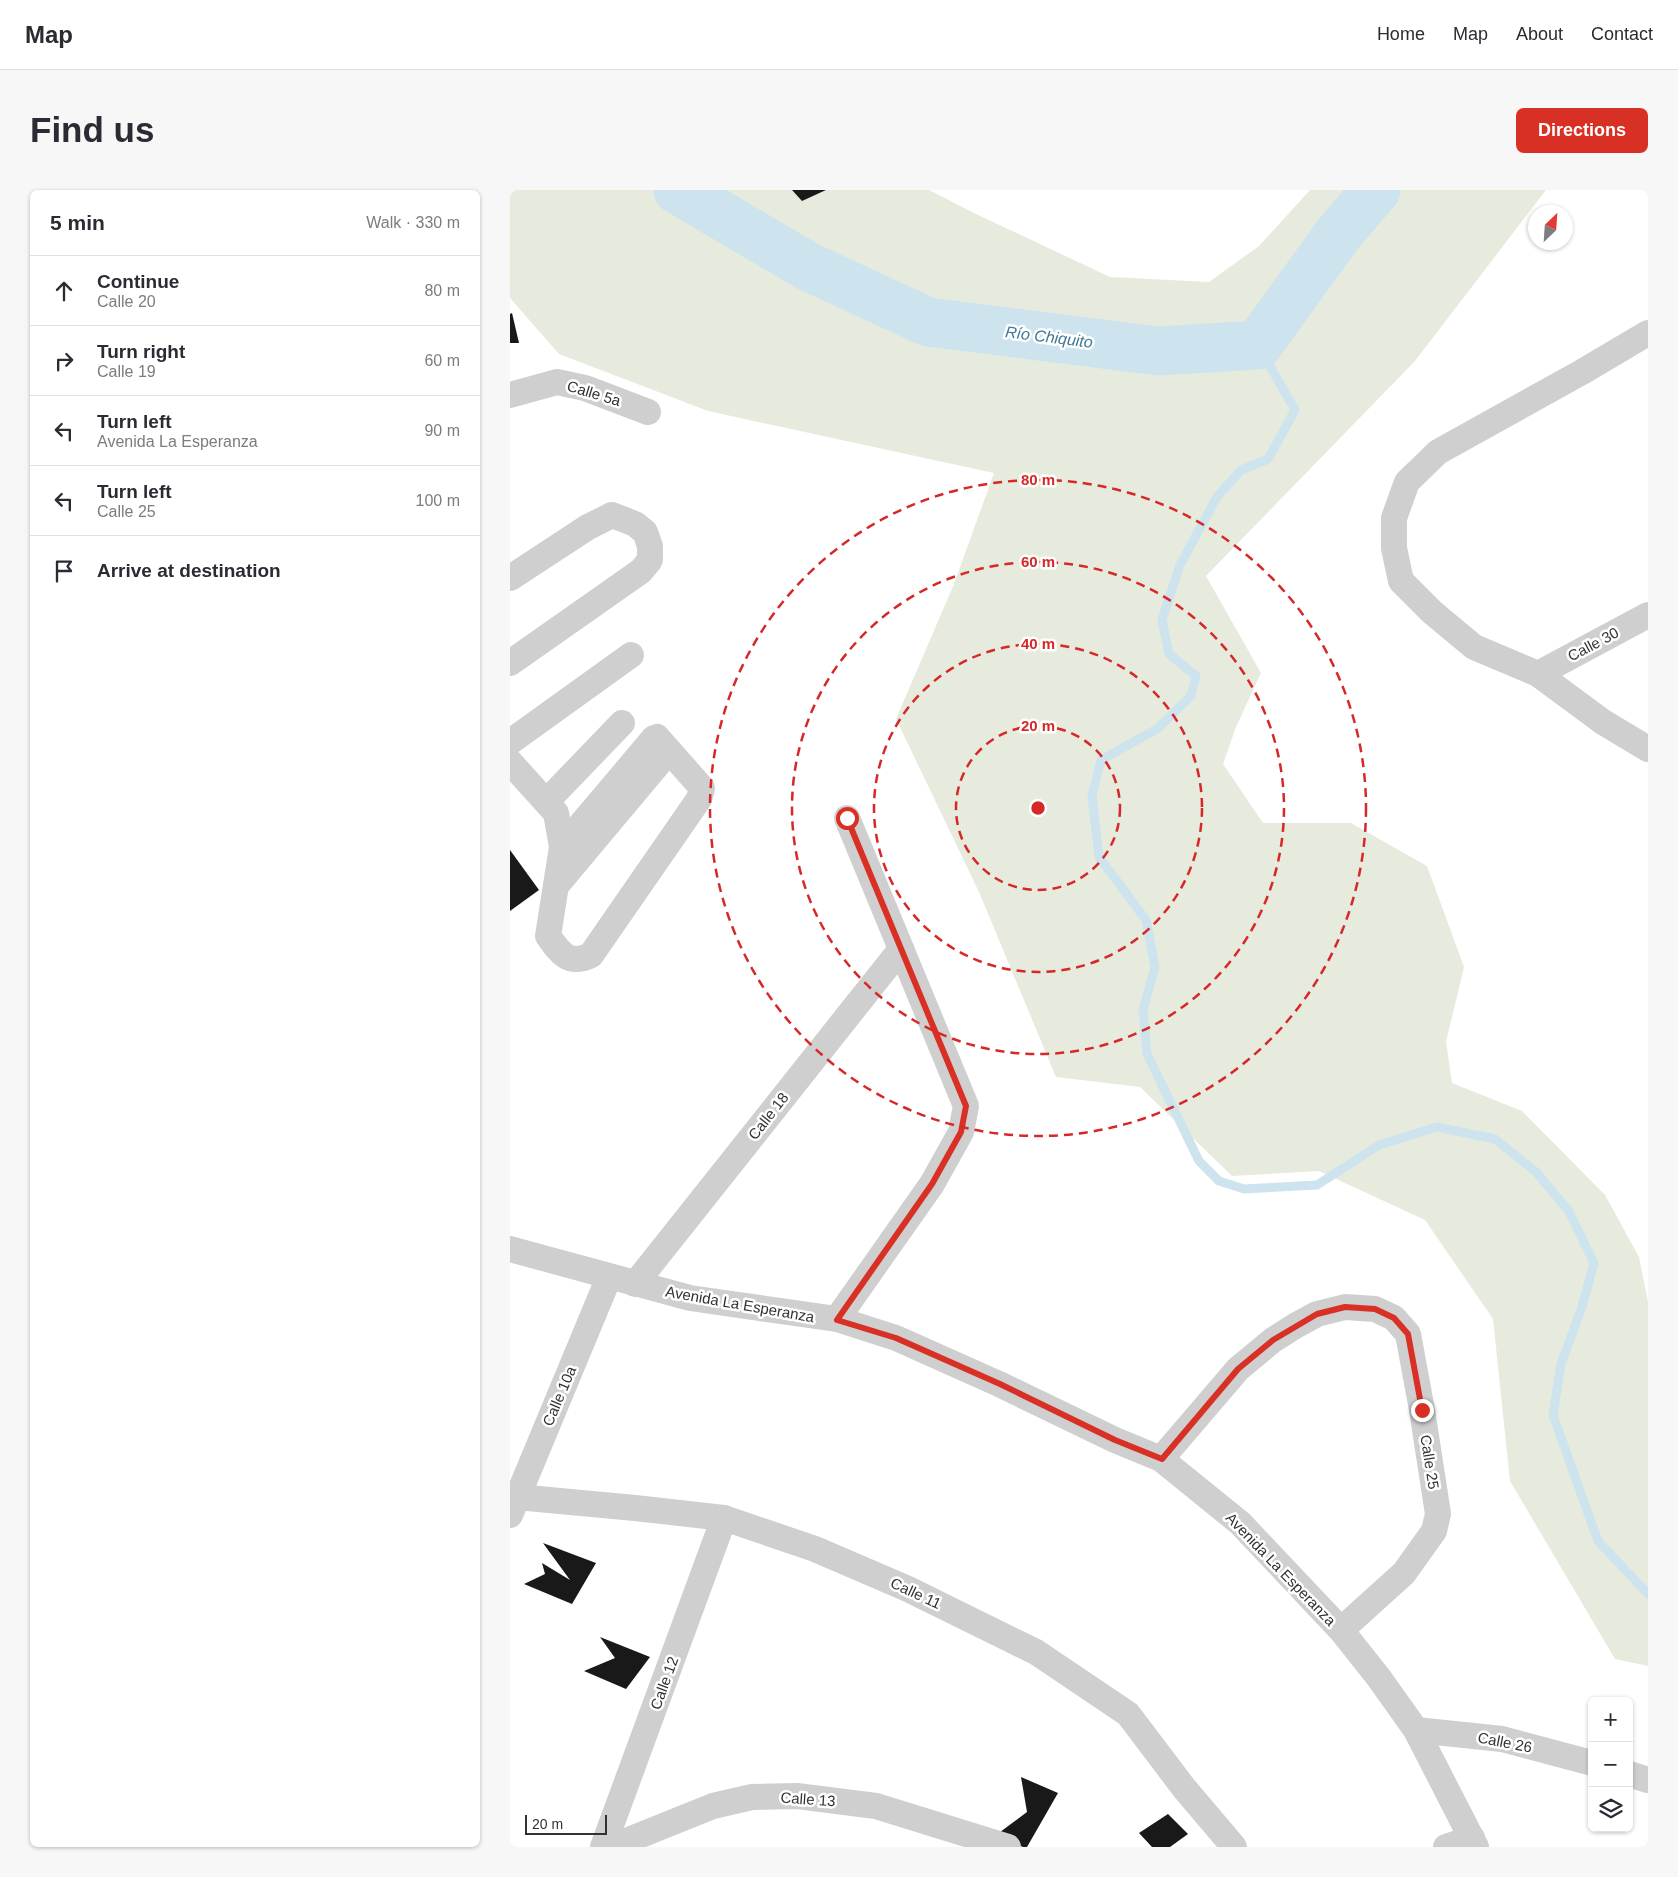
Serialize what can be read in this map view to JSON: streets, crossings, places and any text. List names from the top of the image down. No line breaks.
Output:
{"streets":{"street":["Calle 5a","Calle 30","Calle 18","Avenida La Esperanza","Calle 10a","Calle 25","Calle 11","Calle 12","Calle 26","Calle 13"]},"crossings":[["Calle 18","Avenida La Esperanza"],["Avenida La Esperanza","Calle 10a"],["Avenida La Esperanza","Calle 25"],["Avenida La Esperanza","Calle 26"],["Calle 10a","Calle 11"],["Calle 11","Calle 12"]],"water":["Río Chiquito"],"scale_bar":"20 m","north":"top right","page":{"header":"Map","nav":["Home","Map","About","Contact"],"buttons":"Directions","title":"Find us","heading":["5 min","Walk · 330 m"],"list":[["Continue","Calle 20","80 m"],["Turn right","Calle 19","60 m"],["Turn left","Avenida La Esperanza","90 m"],["Turn left","Calle 25","100 m"],"Arrive at destination"],"map_buttons":["+","−"],"scale":"20 m"},"rings":["80 m","60 m","40 m","20 m"]}
